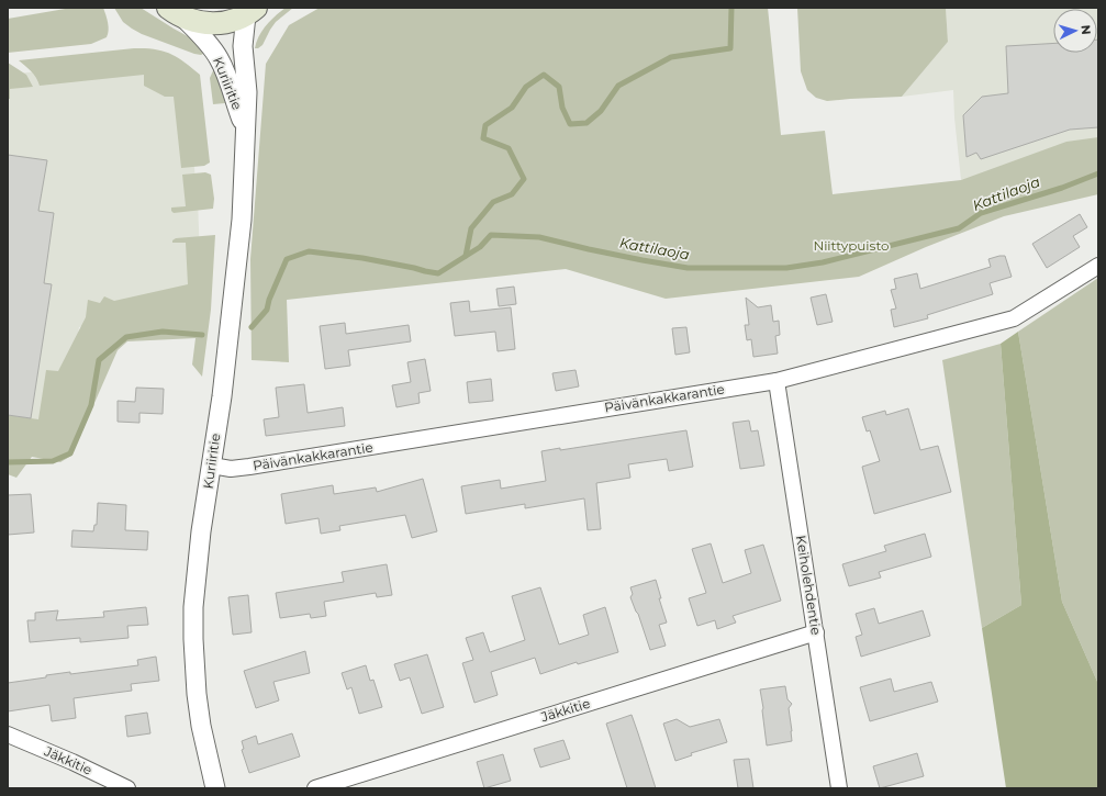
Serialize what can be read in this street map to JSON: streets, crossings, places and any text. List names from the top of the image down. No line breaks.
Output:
{"streets":{"street":["Kuriiritie","Päivänkakkarantie","Keiholehdentie","Jäkkitie"]},"crossings":[["Kuriiritie","Päivänkakkarantie"],["Päivänkakkarantie","Keiholehdentie"],["Keiholehdentie","Jäkkitie"]],"water":["Kattilaoja"],"parks":["Niittypuisto"],"north":"right"}
